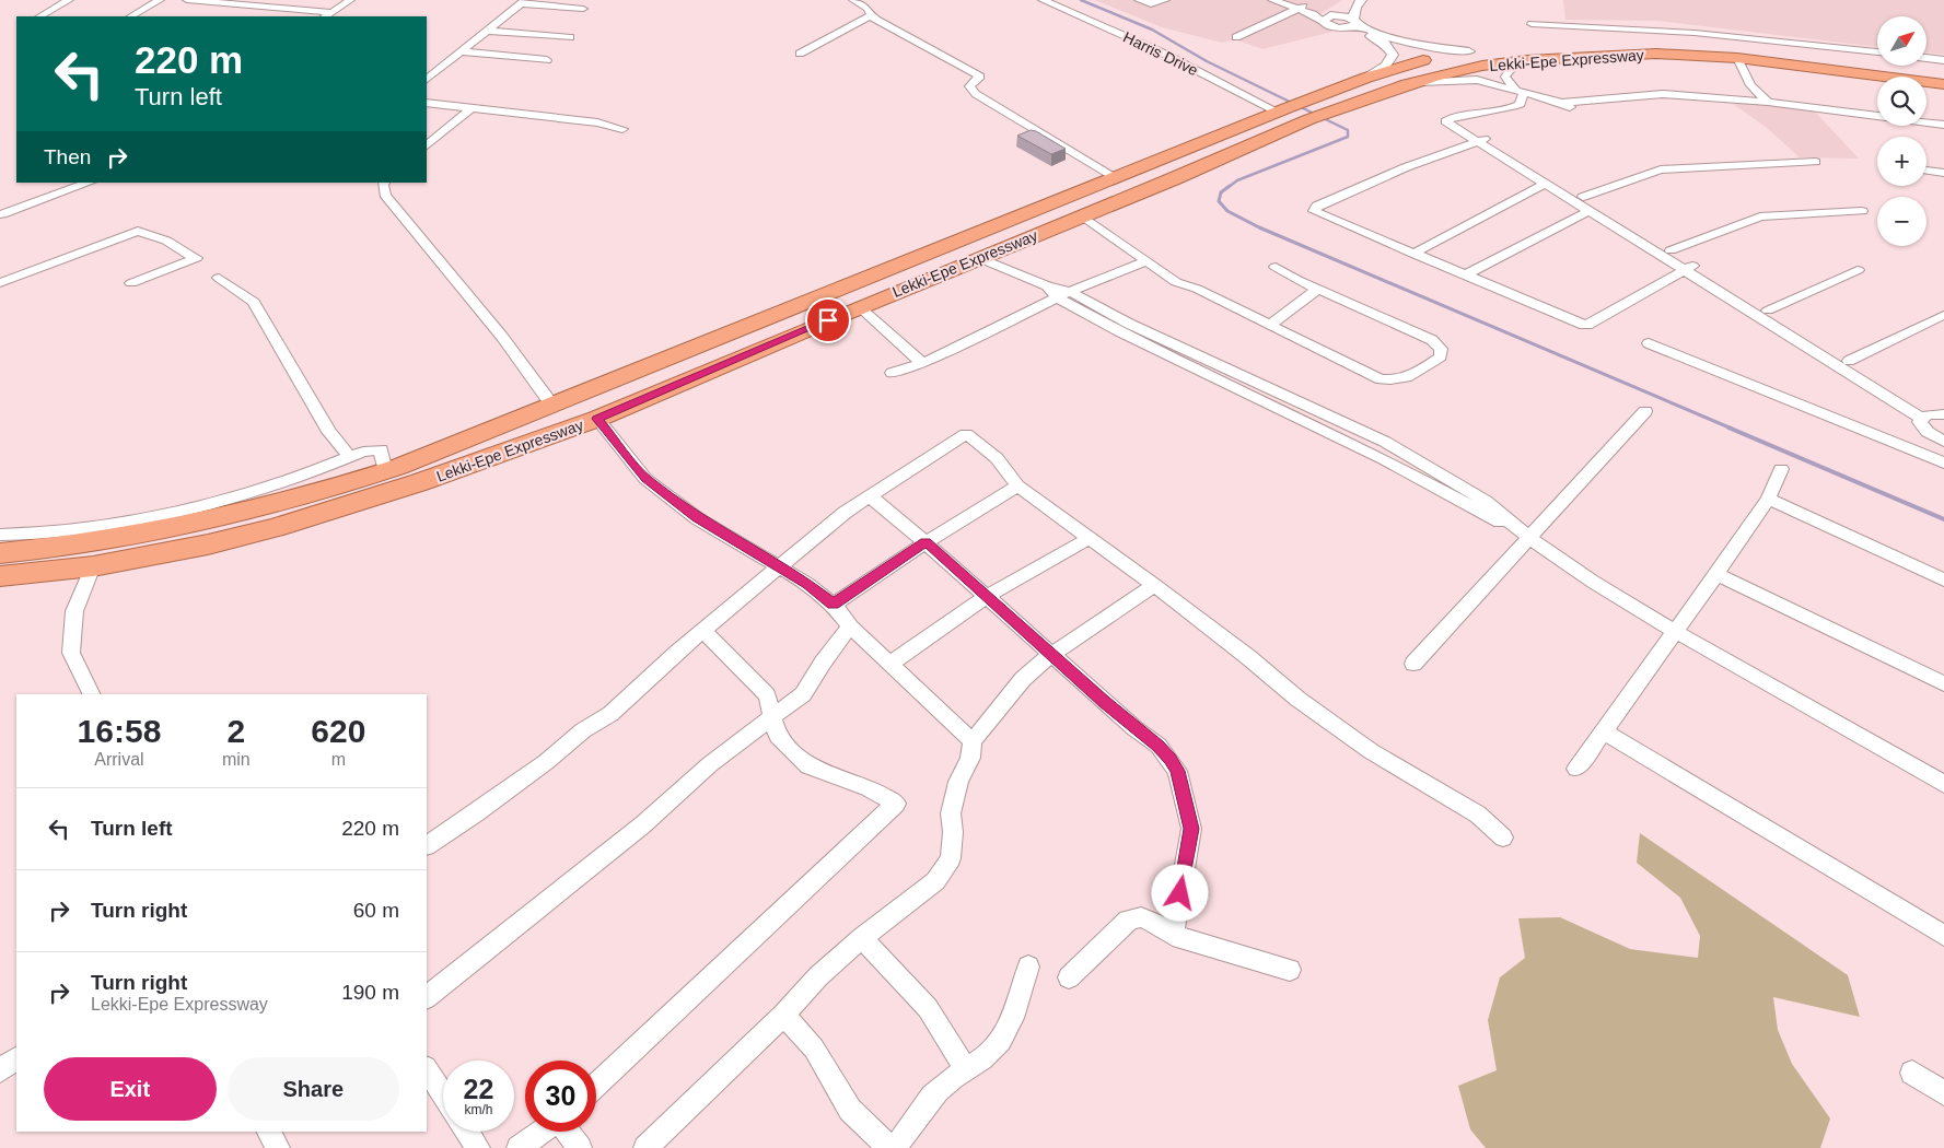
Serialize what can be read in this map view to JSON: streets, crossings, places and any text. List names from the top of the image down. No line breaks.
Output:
{"streets":{"highway":["Lekki-Epe Expressway"],"street":["Harris Drive"]},"crossings":[["Harris Drive","Lekki-Epe Expressway"]],"north":"top right","page":{"map_buttons":["+","−"],"turn":["220 m","Turn left"],"then":"Then","eta":["16:58","Arrival","2","min","620","m"],"list":[{"name":"Turn left","value":"220 m"},{"name":"Turn right","value":"60 m"},{"name":"Turn right","note":"Lekki-Epe Expressway","value":"190 m"}],"buttons":["Exit","Share"],"speed":"22 km/h","limit":"30"}}
